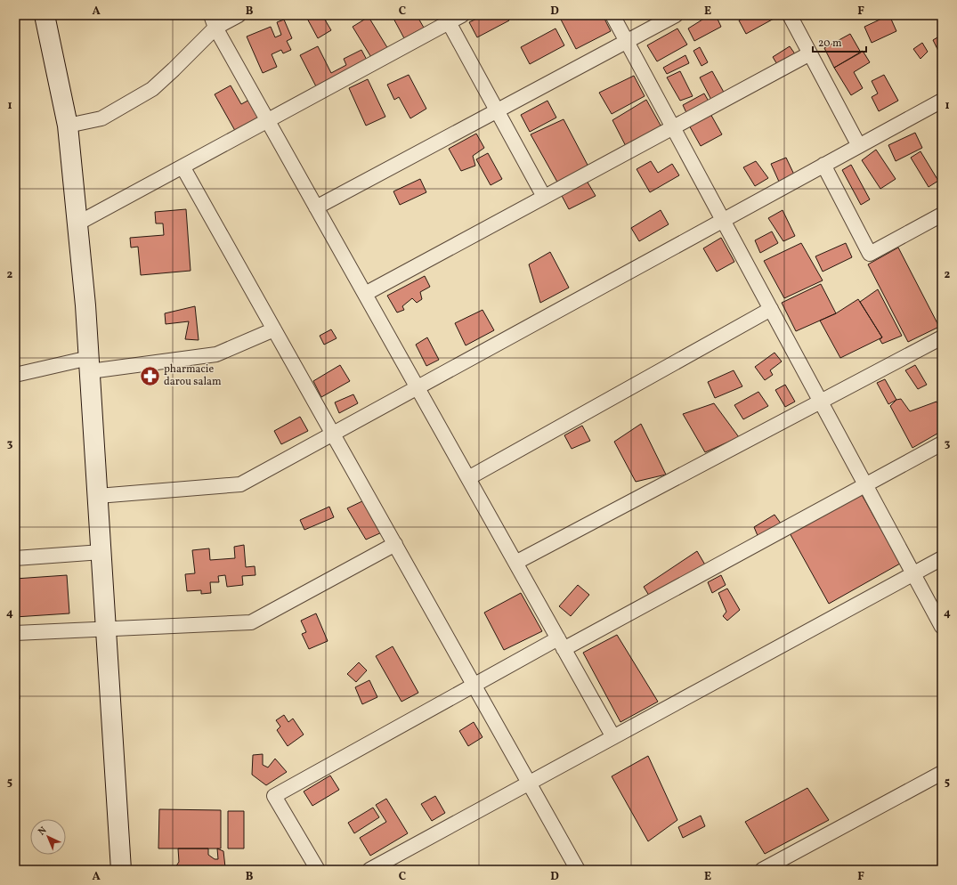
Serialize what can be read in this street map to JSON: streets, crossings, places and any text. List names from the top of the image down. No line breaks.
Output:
{"places":{"pharmacy":["pharmacie darou salam"]},"scale_bar":"20 m","north":"top left","grid":{"columns":["A","B","C","D","E","F"],"rows":["1","2","3","4","5"]}}
